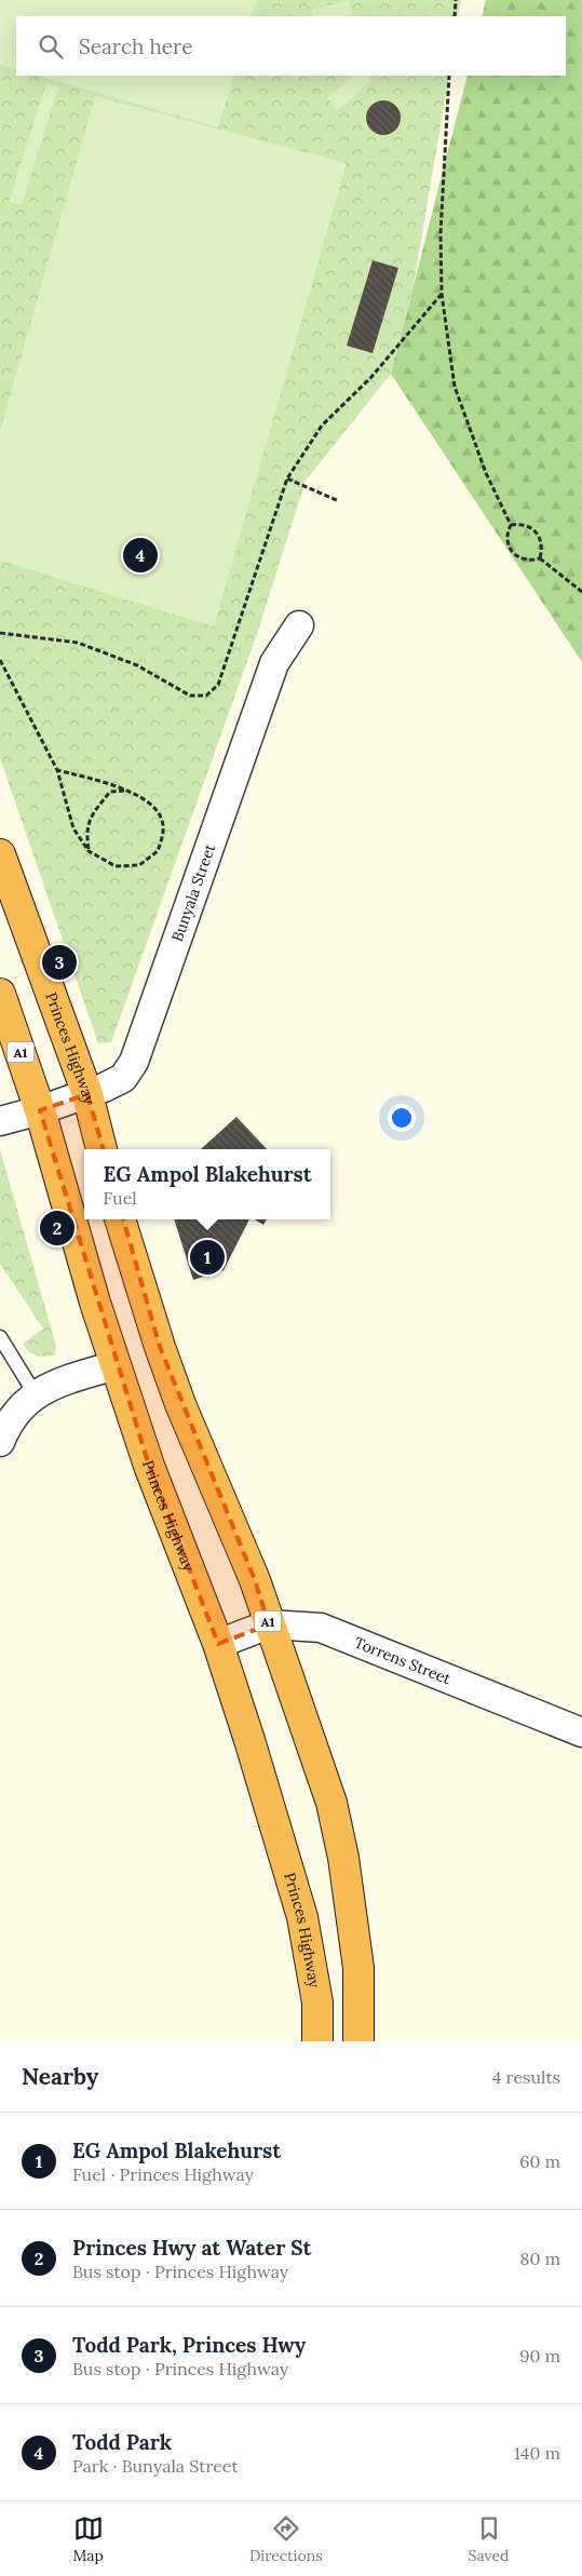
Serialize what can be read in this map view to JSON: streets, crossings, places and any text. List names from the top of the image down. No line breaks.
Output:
{"streets":{"highway":["Princes Highway","A1"],"street":["Bunyala Street","Torrens Street"]},"crossings":[["Bunyala Street","Princes Highway"],["Princes Highway","Torrens Street"],["A1","Torrens Street"]],"page":{"search":"Search here","pins":["4","3","2","1"],"popup":["EG Ampol Blakehurst","Fuel"],"heading":["Nearby","4 results"],"list":[{"mark":"1","name":"EG Ampol Blakehurst","note":"Fuel · Princes Highway","value":"60 m"},{"mark":"2","name":"Princes Hwy at Water St","note":"Bus stop · Princes Highway","value":"80 m"},{"mark":"3","name":"Todd Park, Princes Hwy","note":"Bus stop · Princes Highway","value":"90 m"},{"mark":"4","name":"Todd Park","note":"Park · Bunyala Street","value":"140 m"}],"nav":["Map","Directions","Saved"]}}
